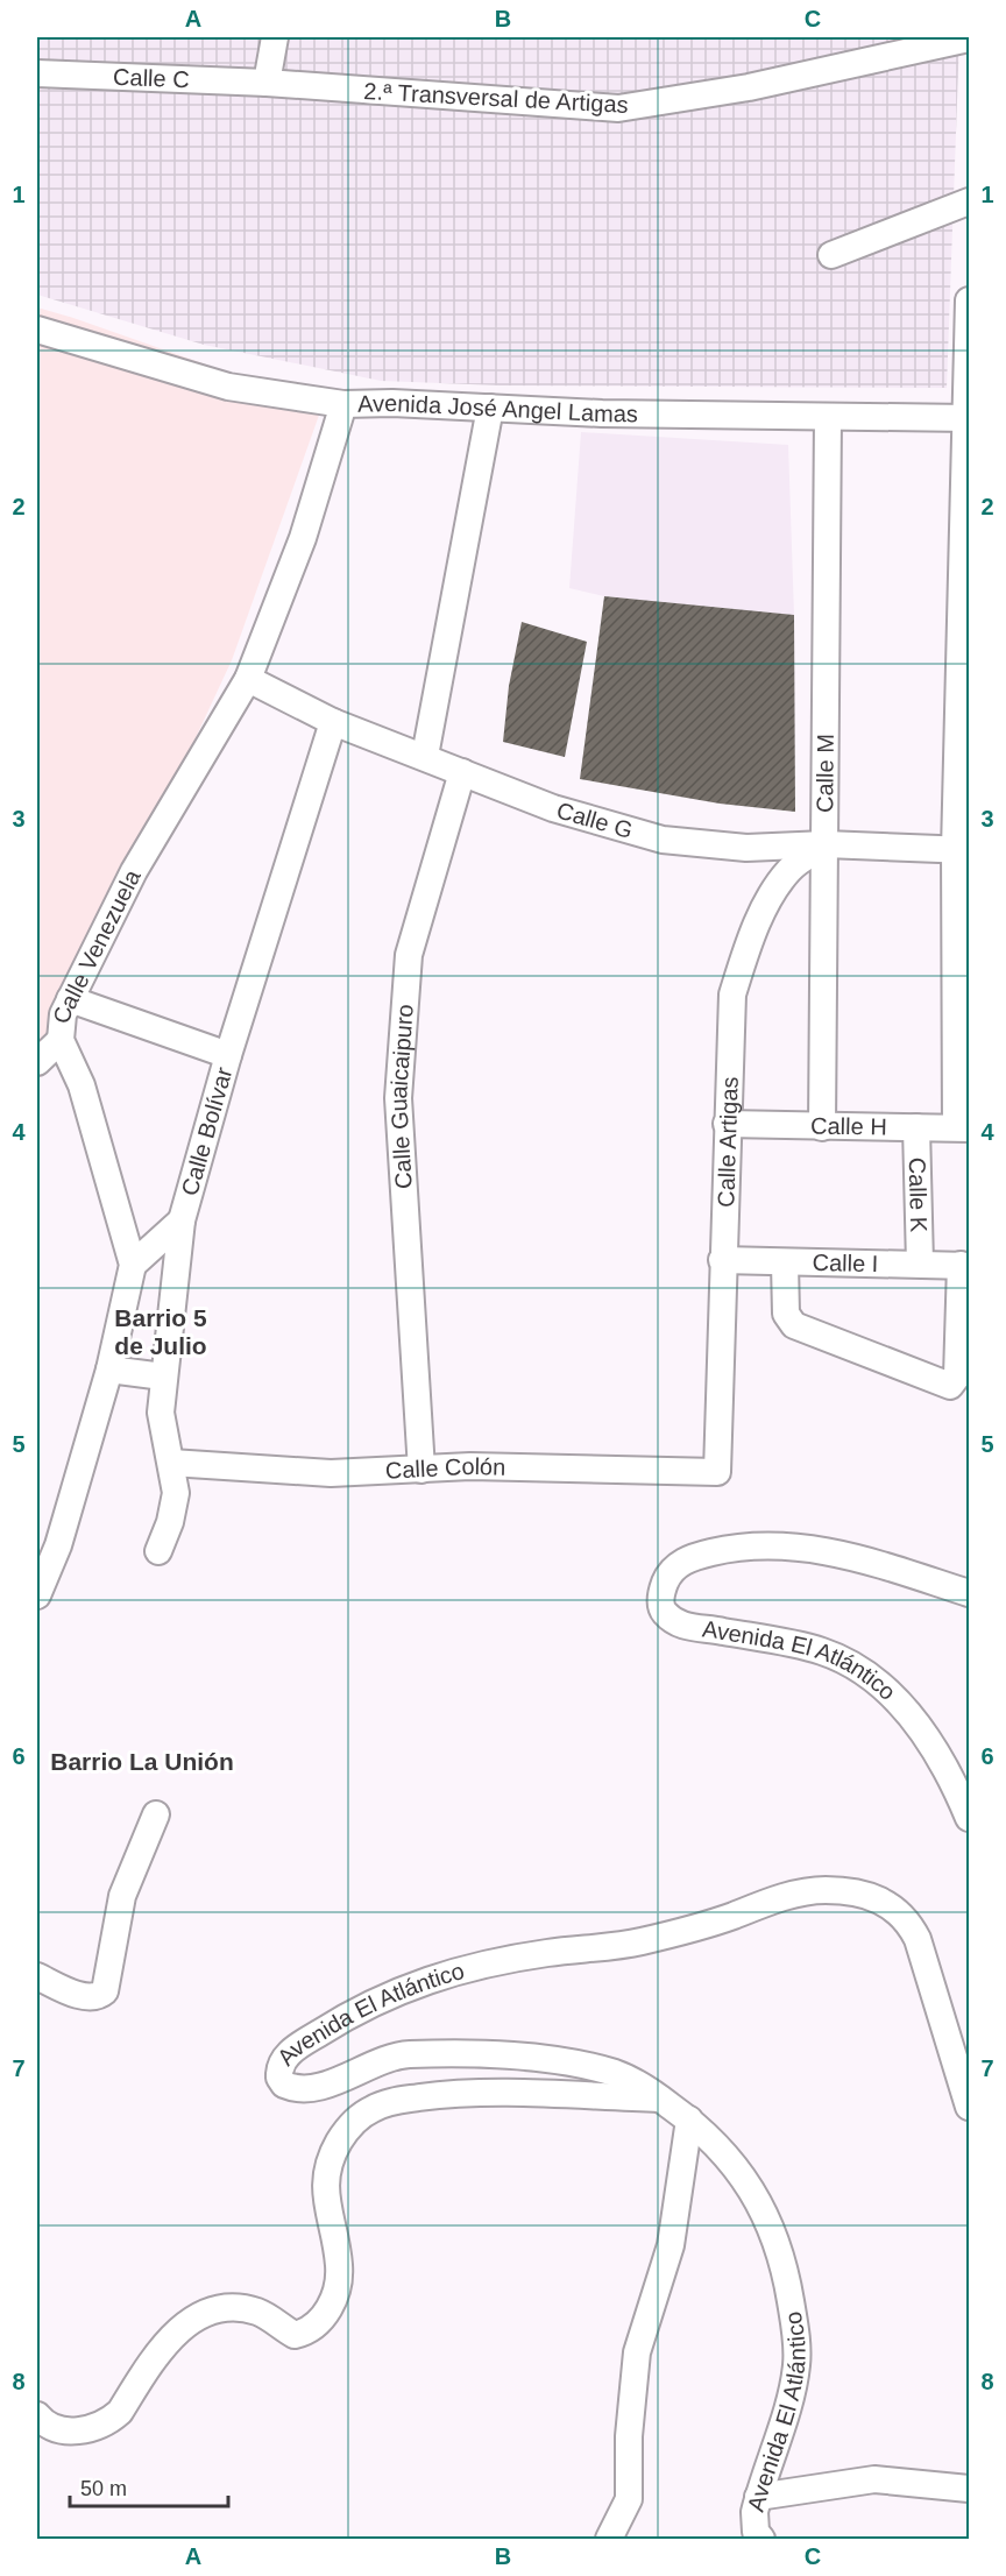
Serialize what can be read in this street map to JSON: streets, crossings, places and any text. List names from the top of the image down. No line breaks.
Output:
{"streets":{"street":["Calle C","2.ª Transversal de Artigas","Avenida José Angel Lamas","Calle M","Calle G","Calle Venezuela","Calle Guaicaipuro","Calle H","Calle Bolívar","Calle Artigas","Calle K","Calle I","Calle Colón","Avenida El Atlántico"]},"crossings":[["Calle C","2.ª Transversal de Artigas"],["Avenida José Angel Lamas","Calle M"],["Avenida José Angel Lamas","Calle Venezuela"],["Calle M","Calle G"],["Calle M","Calle H"],["Calle M","Calle Artigas"],["Calle G","Calle Venezuela"],["Calle G","Calle Guaicaipuro"],["Calle G","Calle Bolívar"],["Calle G","Calle Artigas"],["Calle Guaicaipuro","Calle Colón"],["Calle H","Calle Artigas"],["Calle H","Calle K"],["Calle Bolívar","Calle Colón"],["Calle Artigas","Calle I"],["Calle Artigas","Calle Colón"],["Calle K","Calle I"]],"districts":["Barrio 5 de Julio","Barrio La Unión"],"scale_bar":"50 m","grid":{"columns":["A","B","C"],"rows":["1","2","3","4","5","6","7","8"]}}
